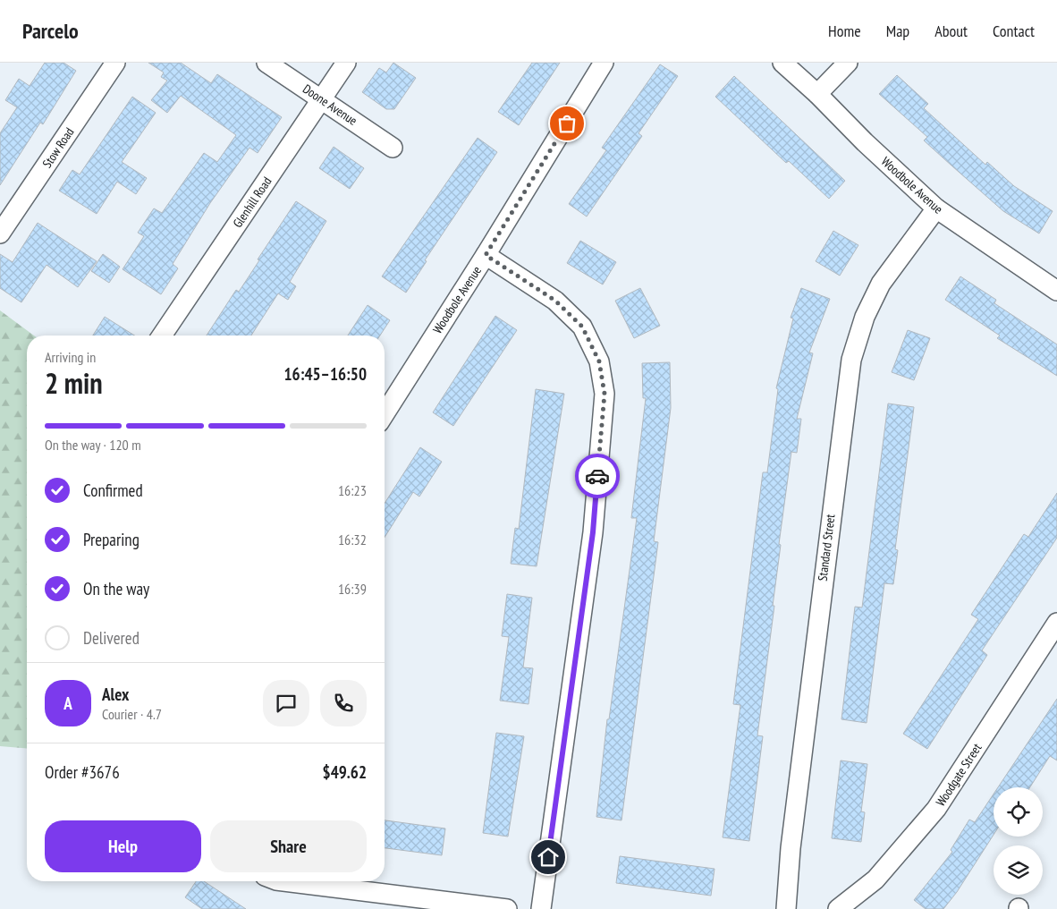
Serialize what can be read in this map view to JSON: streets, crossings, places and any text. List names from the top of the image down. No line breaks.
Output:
{"streets":{"street":["Doone Avenue","Stow Road","Woodbole Avenue","Glenhill Road","Standard Street","Woodgate Street"]},"crossings":[["Doone Avenue","Glenhill Road"],["Woodbole Avenue","Standard Street"]],"page":{"header":"Parcelo","nav":["Home","Map","About","Contact"],"heading":["2 min","Arriving in","16:45–16:50"],"panel":["Alex","Courier · 4.7","Order #3676","$49.62"],"bar":"On the way · 120 m","list":[["Confirmed","16:23"],["Preparing","16:32"],["On the way","16:39"],"Delivered"],"round":"A","buttons":["Help","Share"]}}
